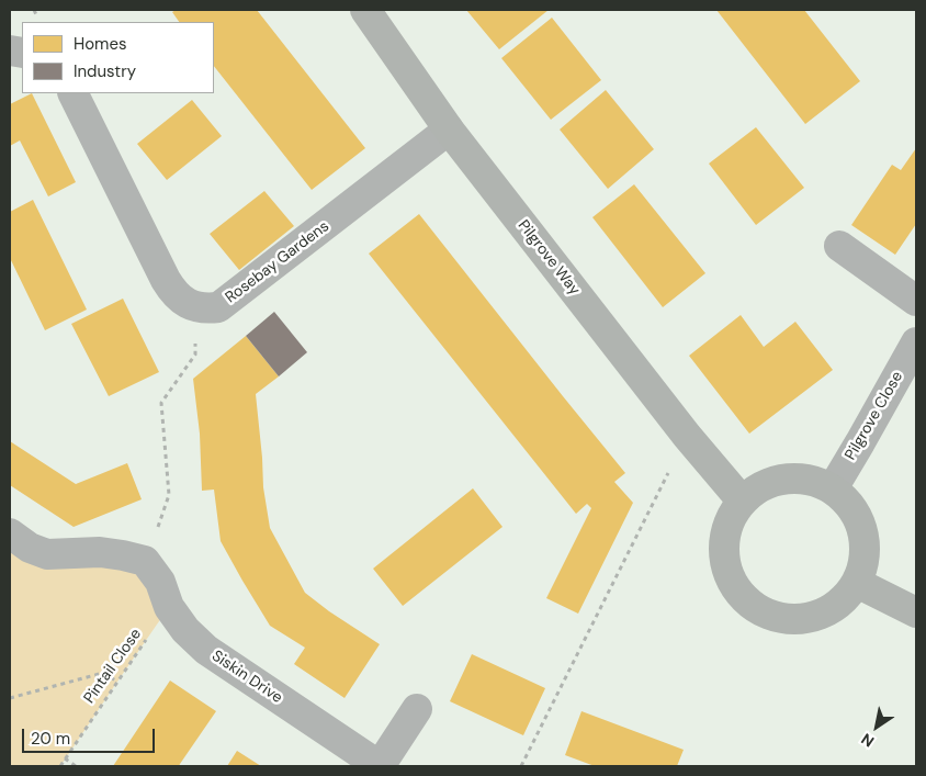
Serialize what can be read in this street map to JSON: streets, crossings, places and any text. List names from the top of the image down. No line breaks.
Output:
{"streets":{"street":["Pilgrove Way","Rosebay Gardens","Pilgrove Close","Siskin Drive"],"path":["Pintail Close"]},"crossings":[["Pilgrove Way","Rosebay Gardens"],["Pilgrove Way","Pilgrove Close"],["Pintail Close","Siskin Drive"]],"legend":["Homes","Industry"],"scale_bar":"20 m","north":"bottom left"}
